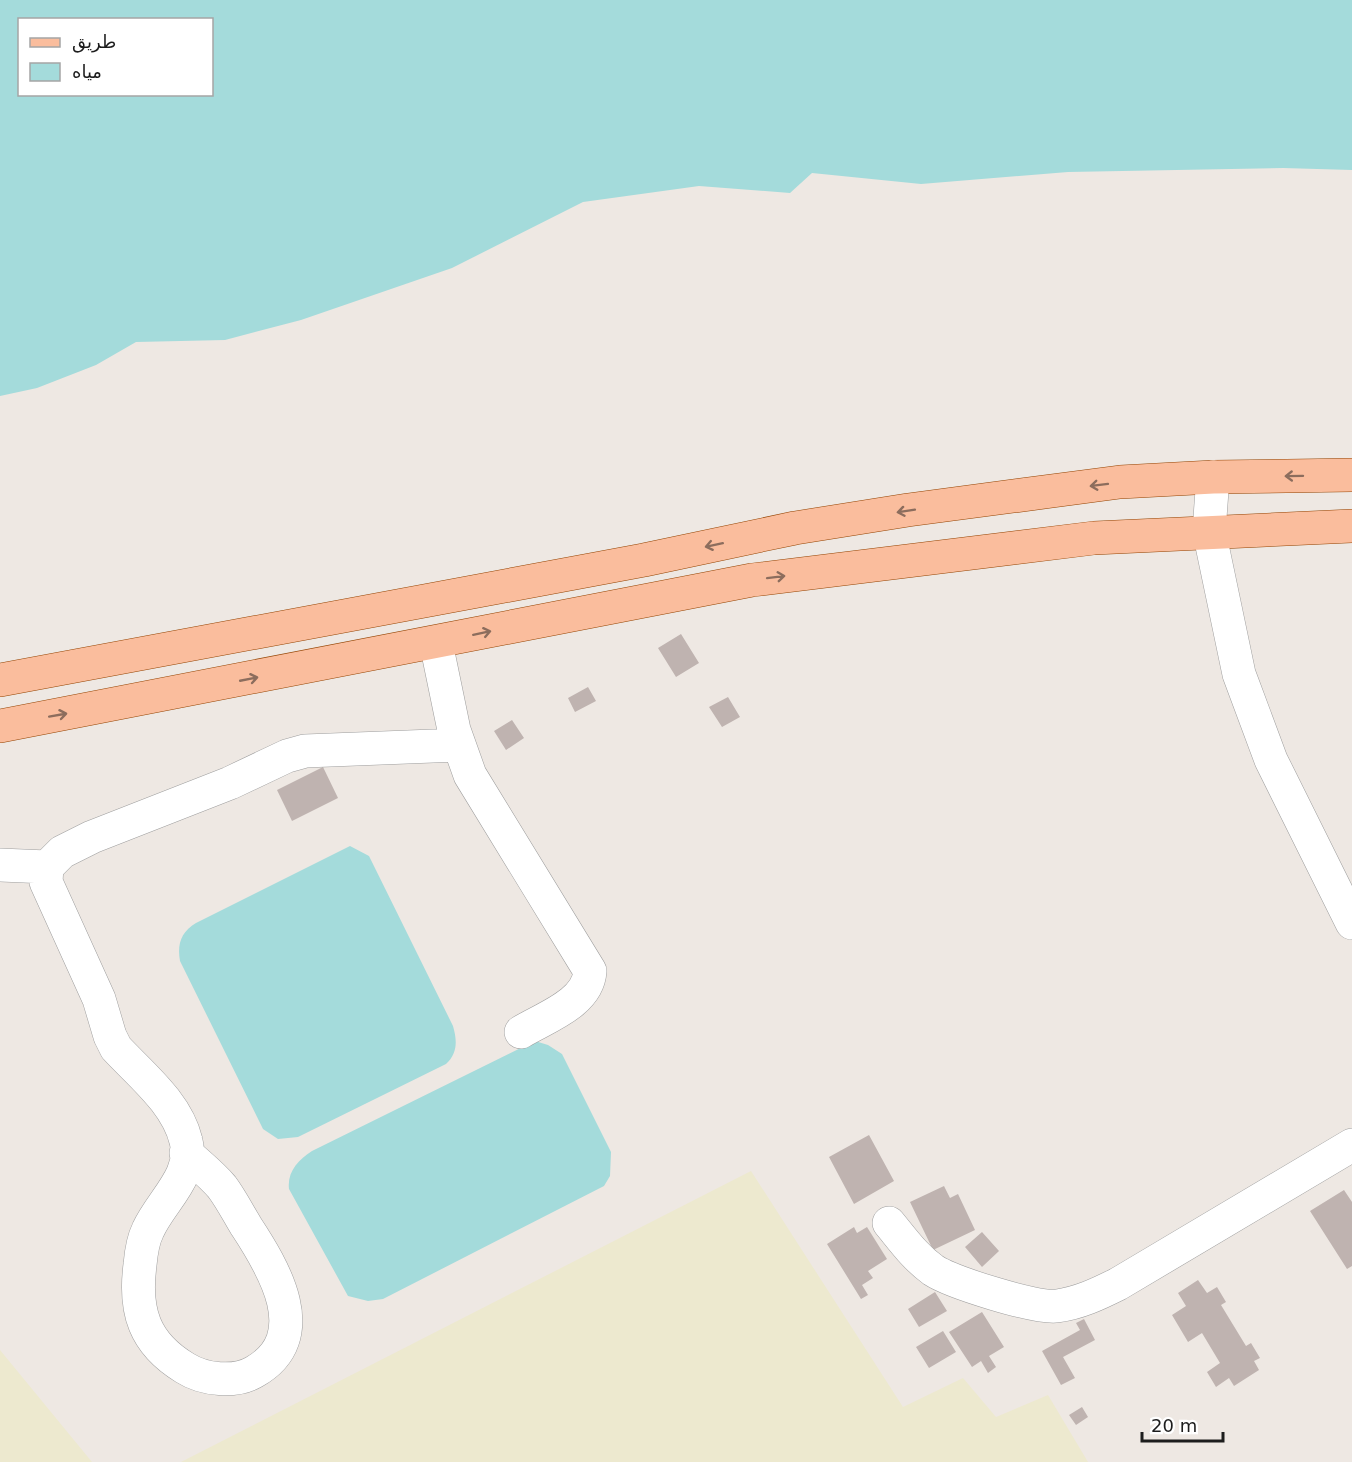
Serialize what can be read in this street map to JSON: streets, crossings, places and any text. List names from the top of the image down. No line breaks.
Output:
{"legend":["طريق","مياه"],"scale_bar":"20 m"}
